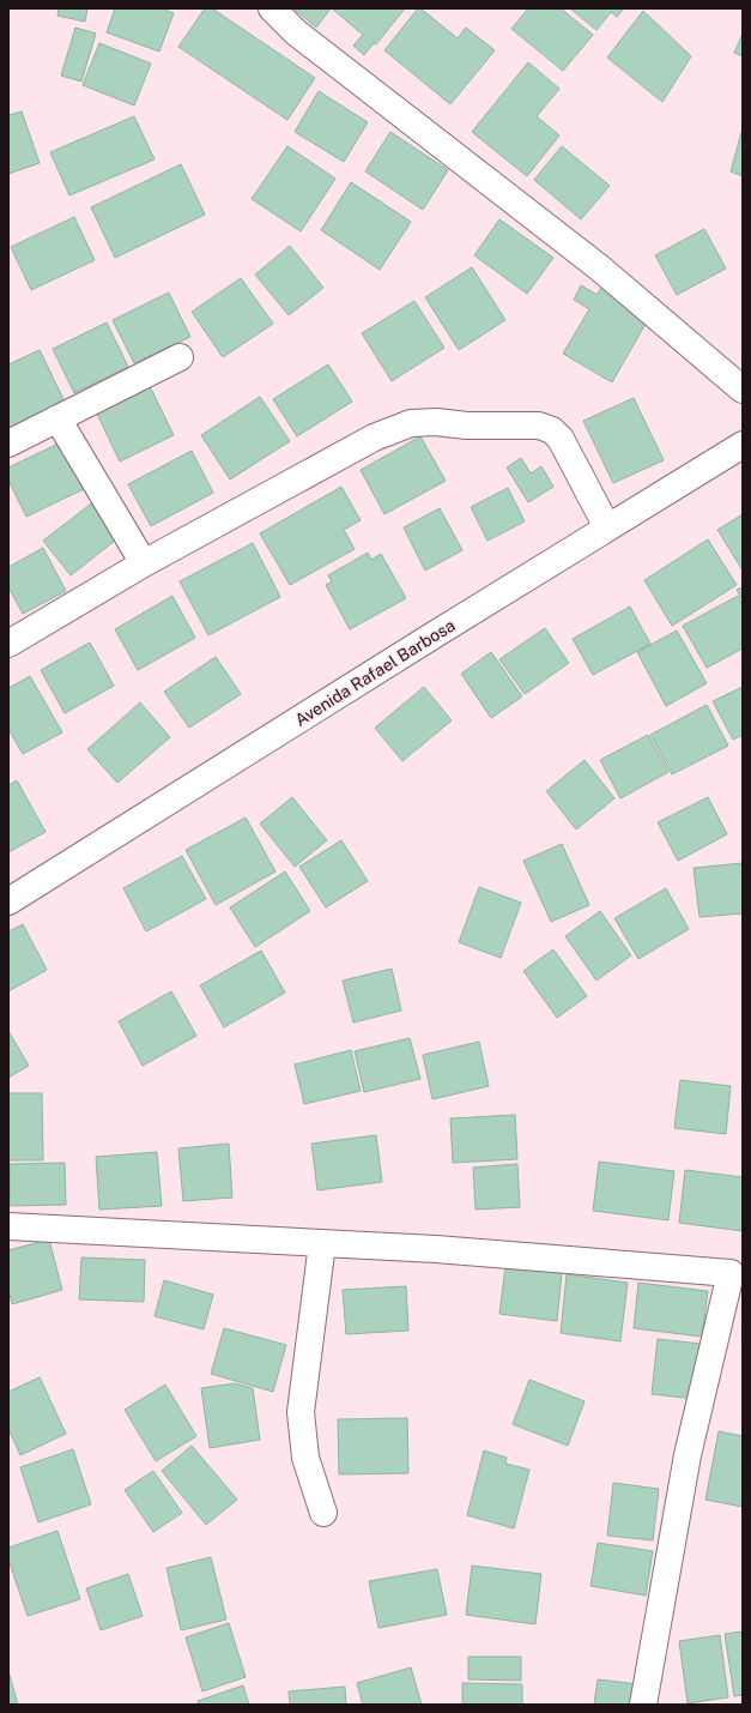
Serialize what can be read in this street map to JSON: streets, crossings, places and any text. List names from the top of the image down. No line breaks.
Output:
{"streets":{"street":["Avenida Rafael Barbosa"]}}
